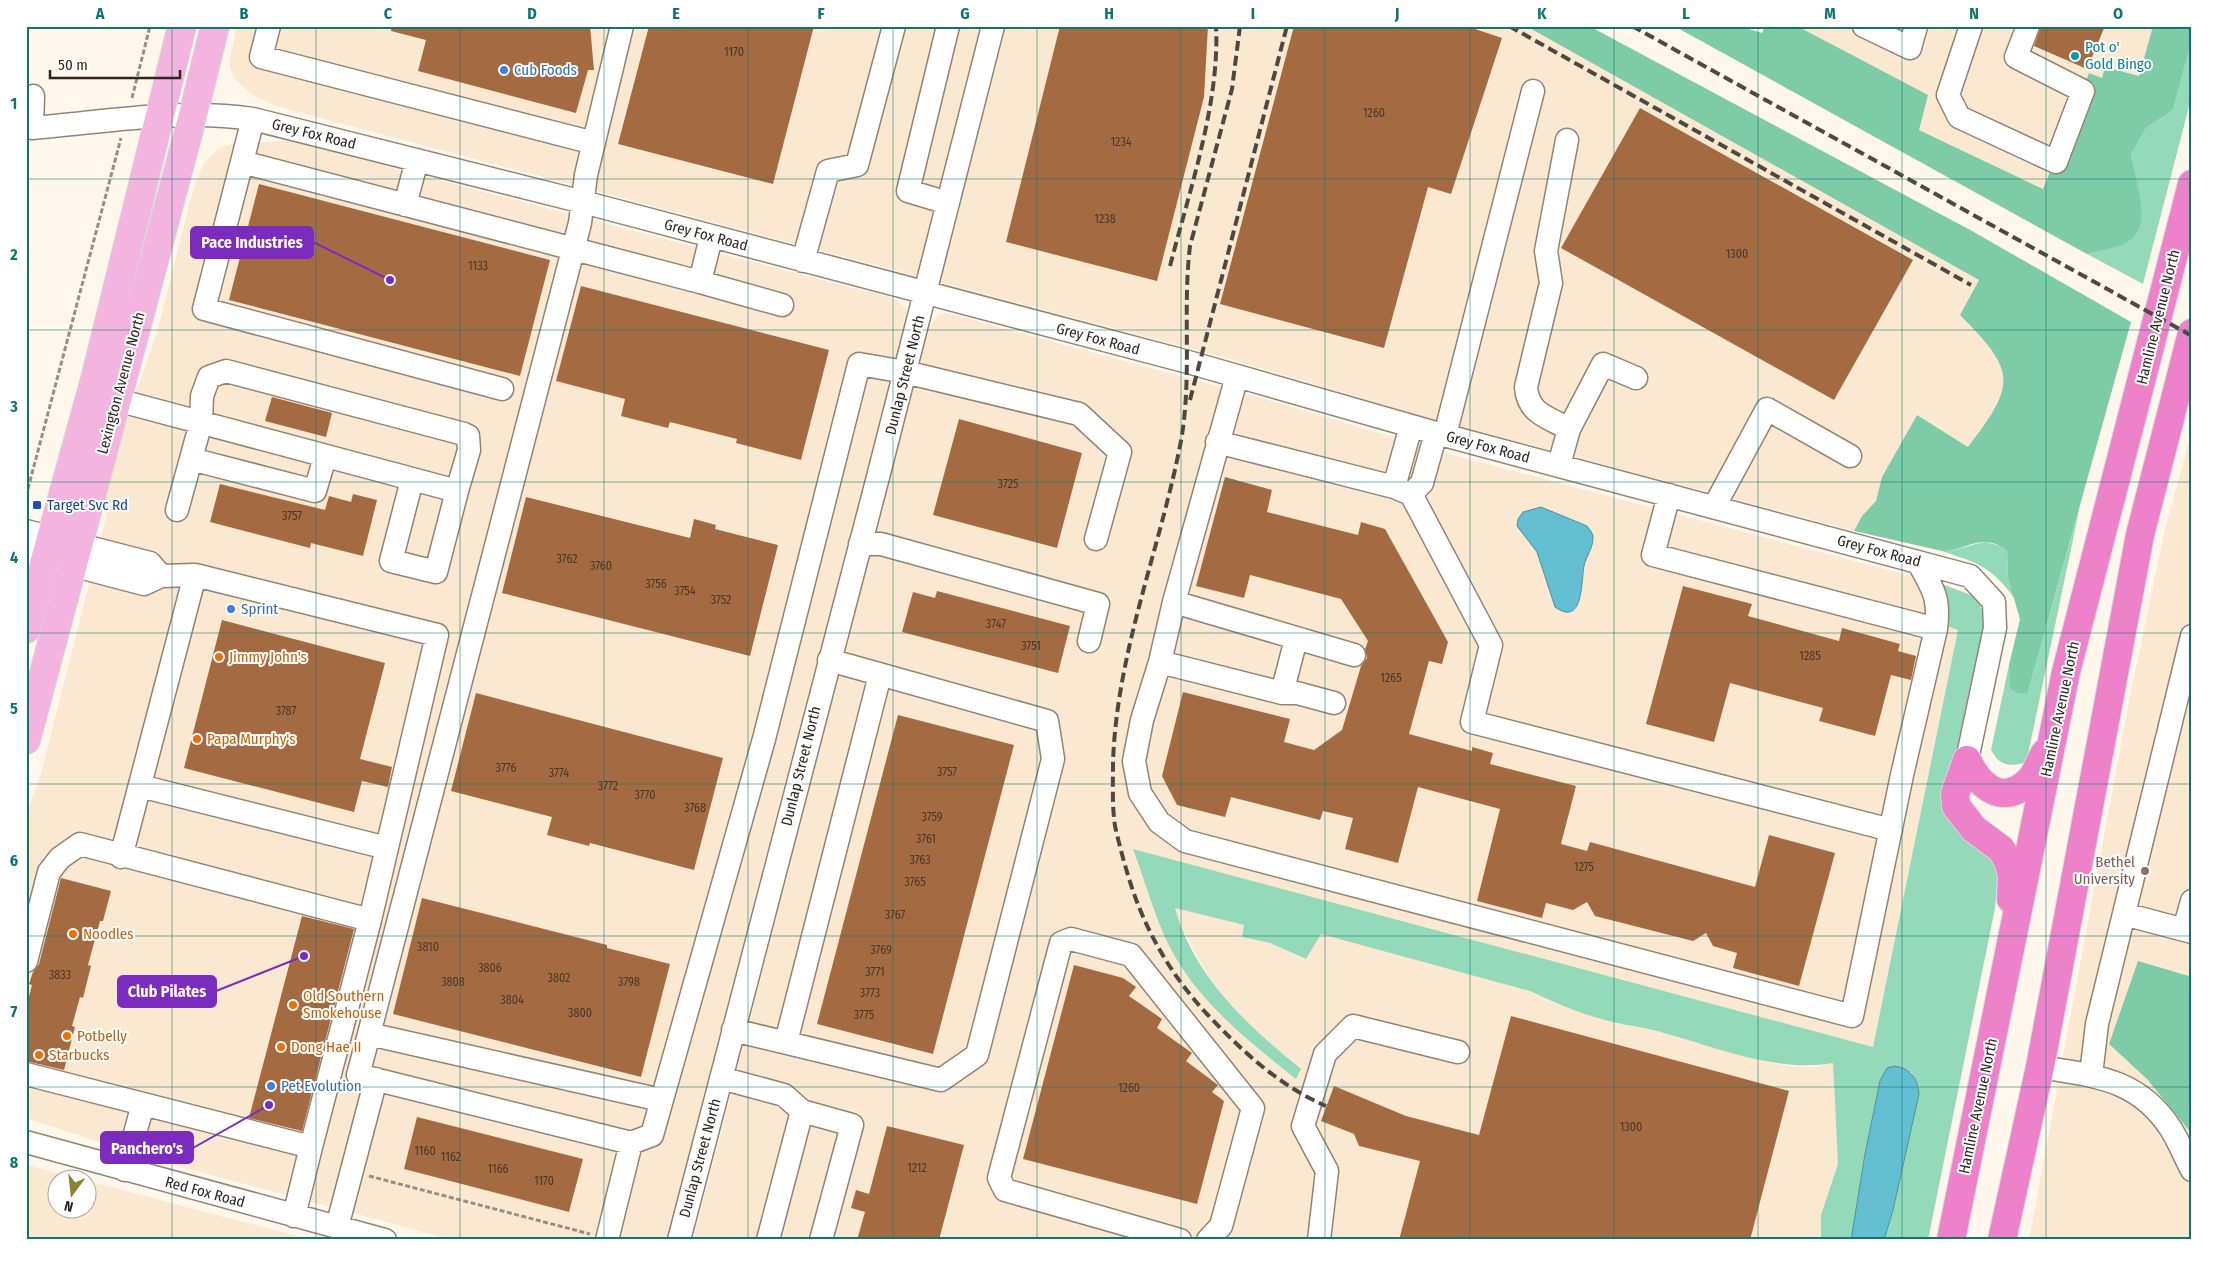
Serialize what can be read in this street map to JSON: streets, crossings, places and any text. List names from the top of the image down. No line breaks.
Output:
{"streets":{"highway":["Hamline Avenue North"],"main road":["Lexington Avenue North"],"street":["Grey Fox Road","Dunlap Street North","Red Fox Road"]},"crossings":[["Grey Fox Road","Dunlap Street North"],["Grey Fox Road","Lexington Avenue North"]],"places":{"other":["Pot o' Gold Bingo","Cub Foods","Pace Industries","Sprint","Jimmy John's","Papa Murphy's","Bethel University","Noodles","Club Pilates","Old Southern Smokehouse","Potbelly","Dong Hae II","Starbucks","Pet Evolution","Panchero's"],"transit":["Target Svc Rd"]},"house_numbers":["1170","1260","1234","1238","1300","1133","3725","3757","3762","3760","3756","3754","3752","3747","3751","1285","1265","3787","3776","3757","3774","3772","3770","3768","3759","3761","3763","1275","3765","3767","3810","3769","3806","3771","3833","3802","3808","3798","3773","3804","3800","3775","1260","1300","1160","1162","1212","1166","1170"],"scale_bar":"50 m","north":"bottom","grid":{"columns":["A","B","C","D","E","F","G","H","I","J","K","L","M","N","O"],"rows":["1","2","3","4","5","6","7","8"]}}
